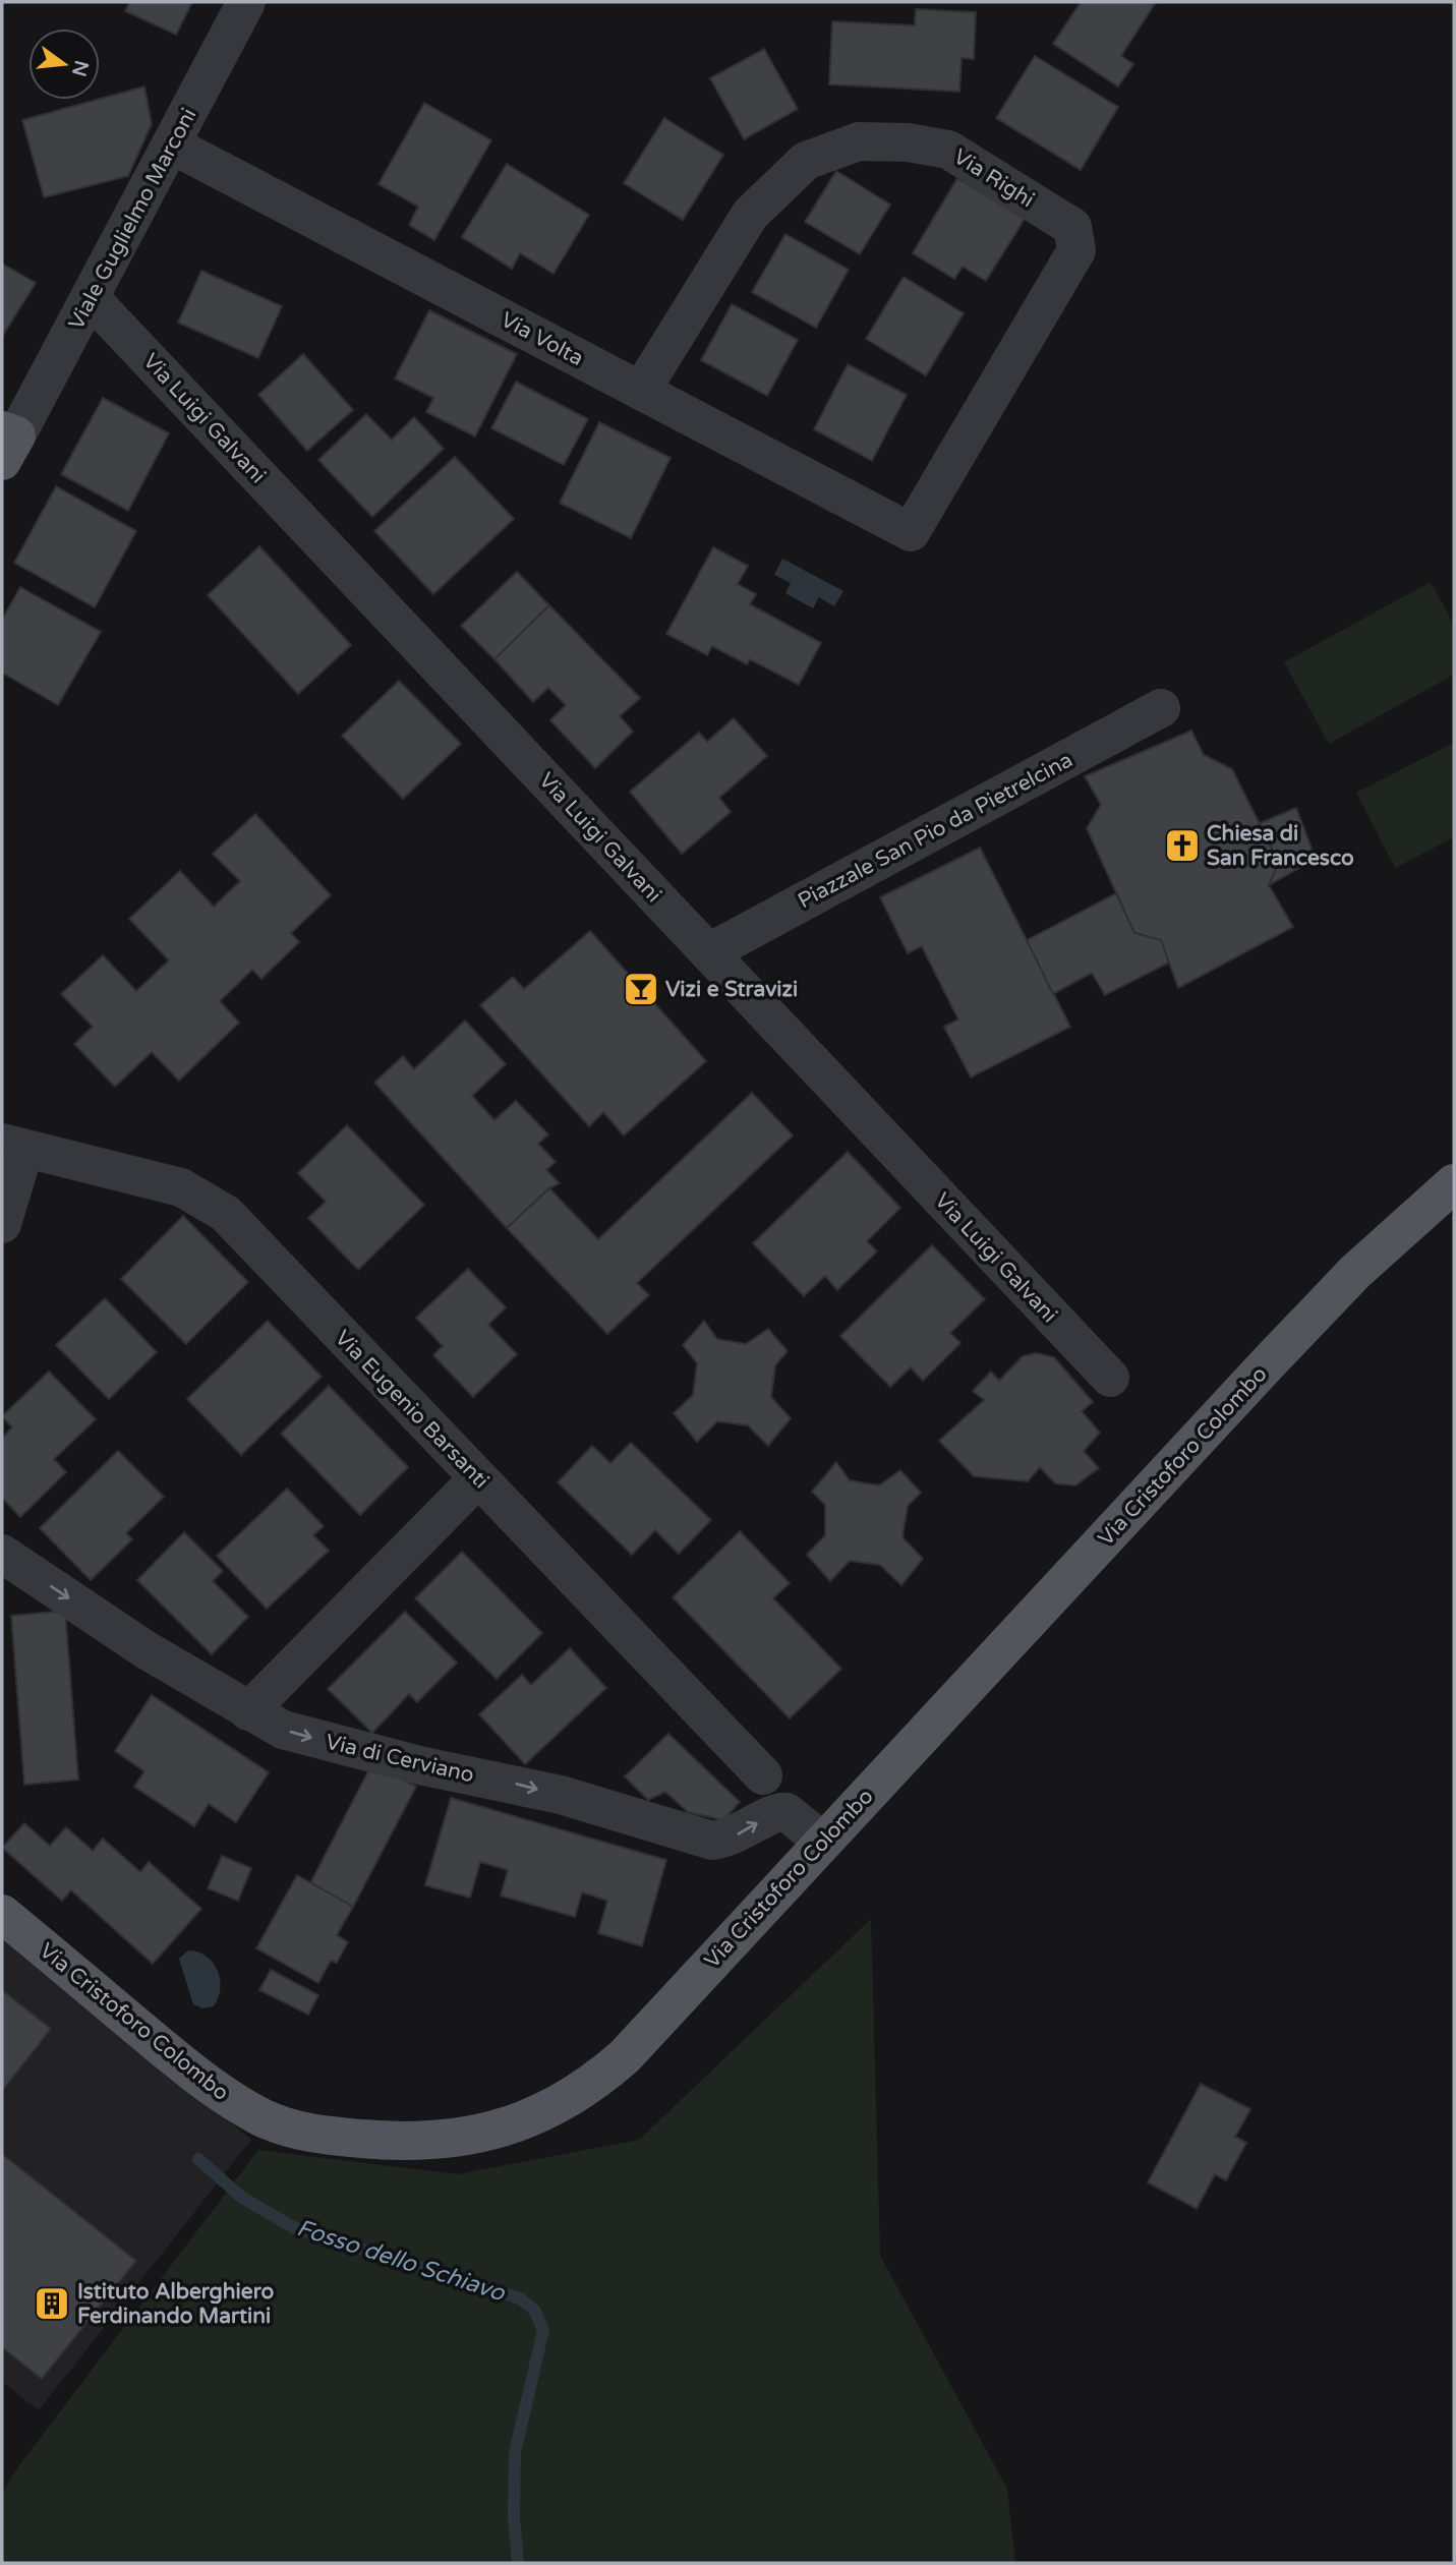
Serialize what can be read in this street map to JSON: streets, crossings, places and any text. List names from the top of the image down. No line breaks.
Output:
{"streets":{"main road":["Via Cristoforo Colombo"],"street":["Via Righi","Viale Guglielmo Marconi","Via Volta","Via Luigi Galvani","Piazzale San Pio da Pietrelcina","Via Eugenio Barsanti","Via di Cerviano"]},"crossings":[["Via Righi","Via Volta"],["Viale Guglielmo Marconi","Via Volta"],["Viale Guglielmo Marconi","Via Luigi Galvani"],["Via Luigi Galvani","Piazzale San Pio da Pietrelcina"],["Via Cristoforo Colombo","Via di Cerviano"]],"one_way":["Via di Cerviano"],"water":["Fosso dello Schiavo"],"places":{"church":["Chiesa di San Francesco"],"bar":["Vizi e Stravizi"],"building":["Istituto Alberghiero Ferdinando Martini"]},"north":"right"}
